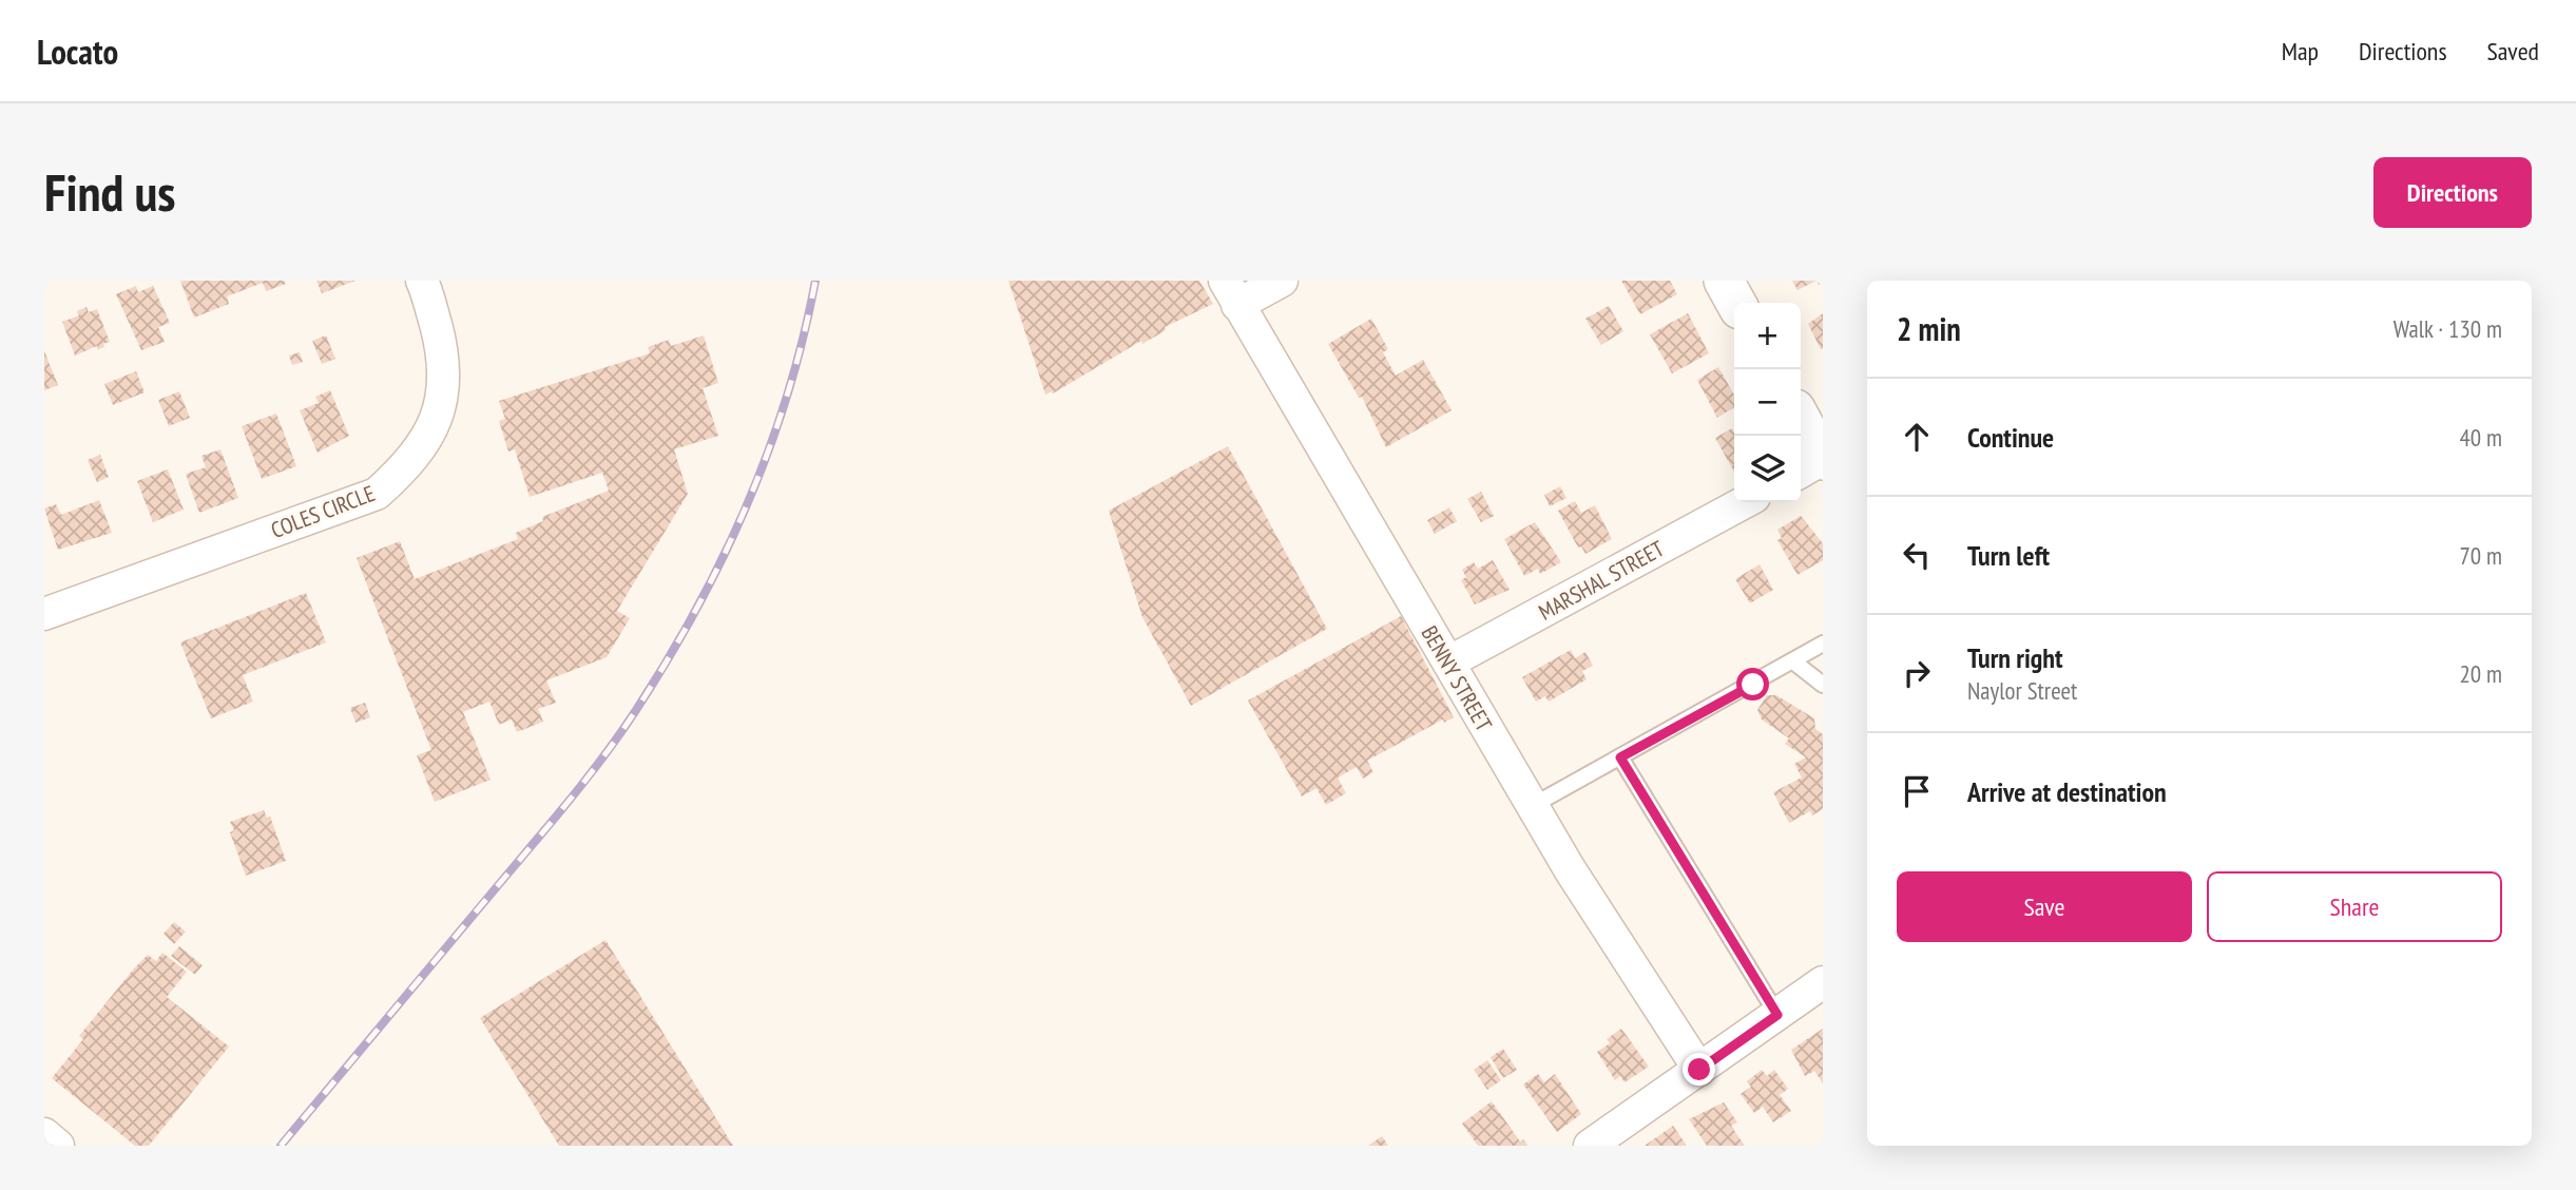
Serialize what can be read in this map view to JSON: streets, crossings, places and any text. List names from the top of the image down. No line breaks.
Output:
{"streets":{"street":["COLES CIRCLE","MARSHAL STREET","BENNY STREET"]},"crossings":[["MARSHAL STREET","BENNY STREET"]],"page":{"header":"Locato","nav":["Map","Directions","Saved"],"buttons":["Directions",["Save","Share"]],"title":"Find us","heading":["2 min","Walk · 130 m"],"map_buttons":["+","−"],"list":[["Continue","40 m"],["Turn left","70 m"],["Turn right","Naylor Street","20 m"],"Arrive at destination"]}}
